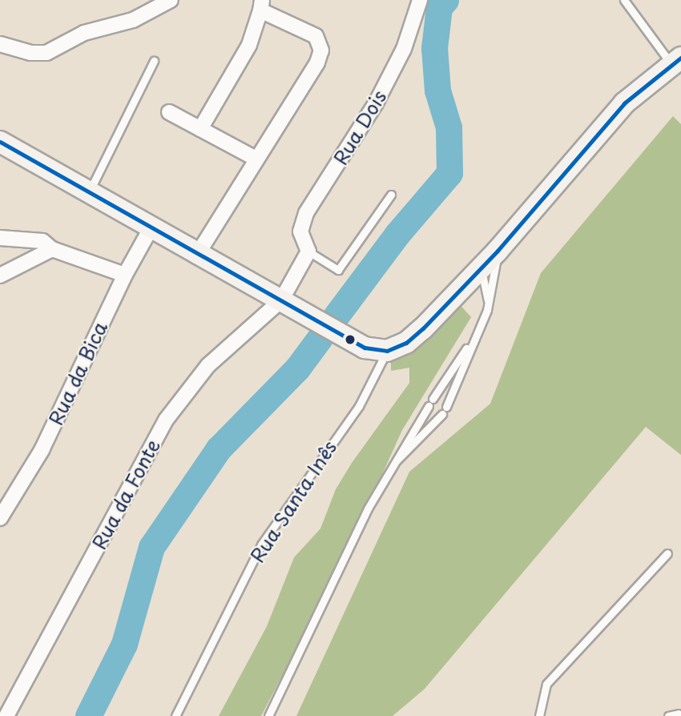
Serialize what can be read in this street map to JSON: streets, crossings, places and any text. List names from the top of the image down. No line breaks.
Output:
{"streets":{"street":["Rua Dois","Rua da Bica","Rua da Fonte"],"lane":["Rua Santa Inês"]},"crossings":[["Rua Dois","Rua da Fonte"]]}
